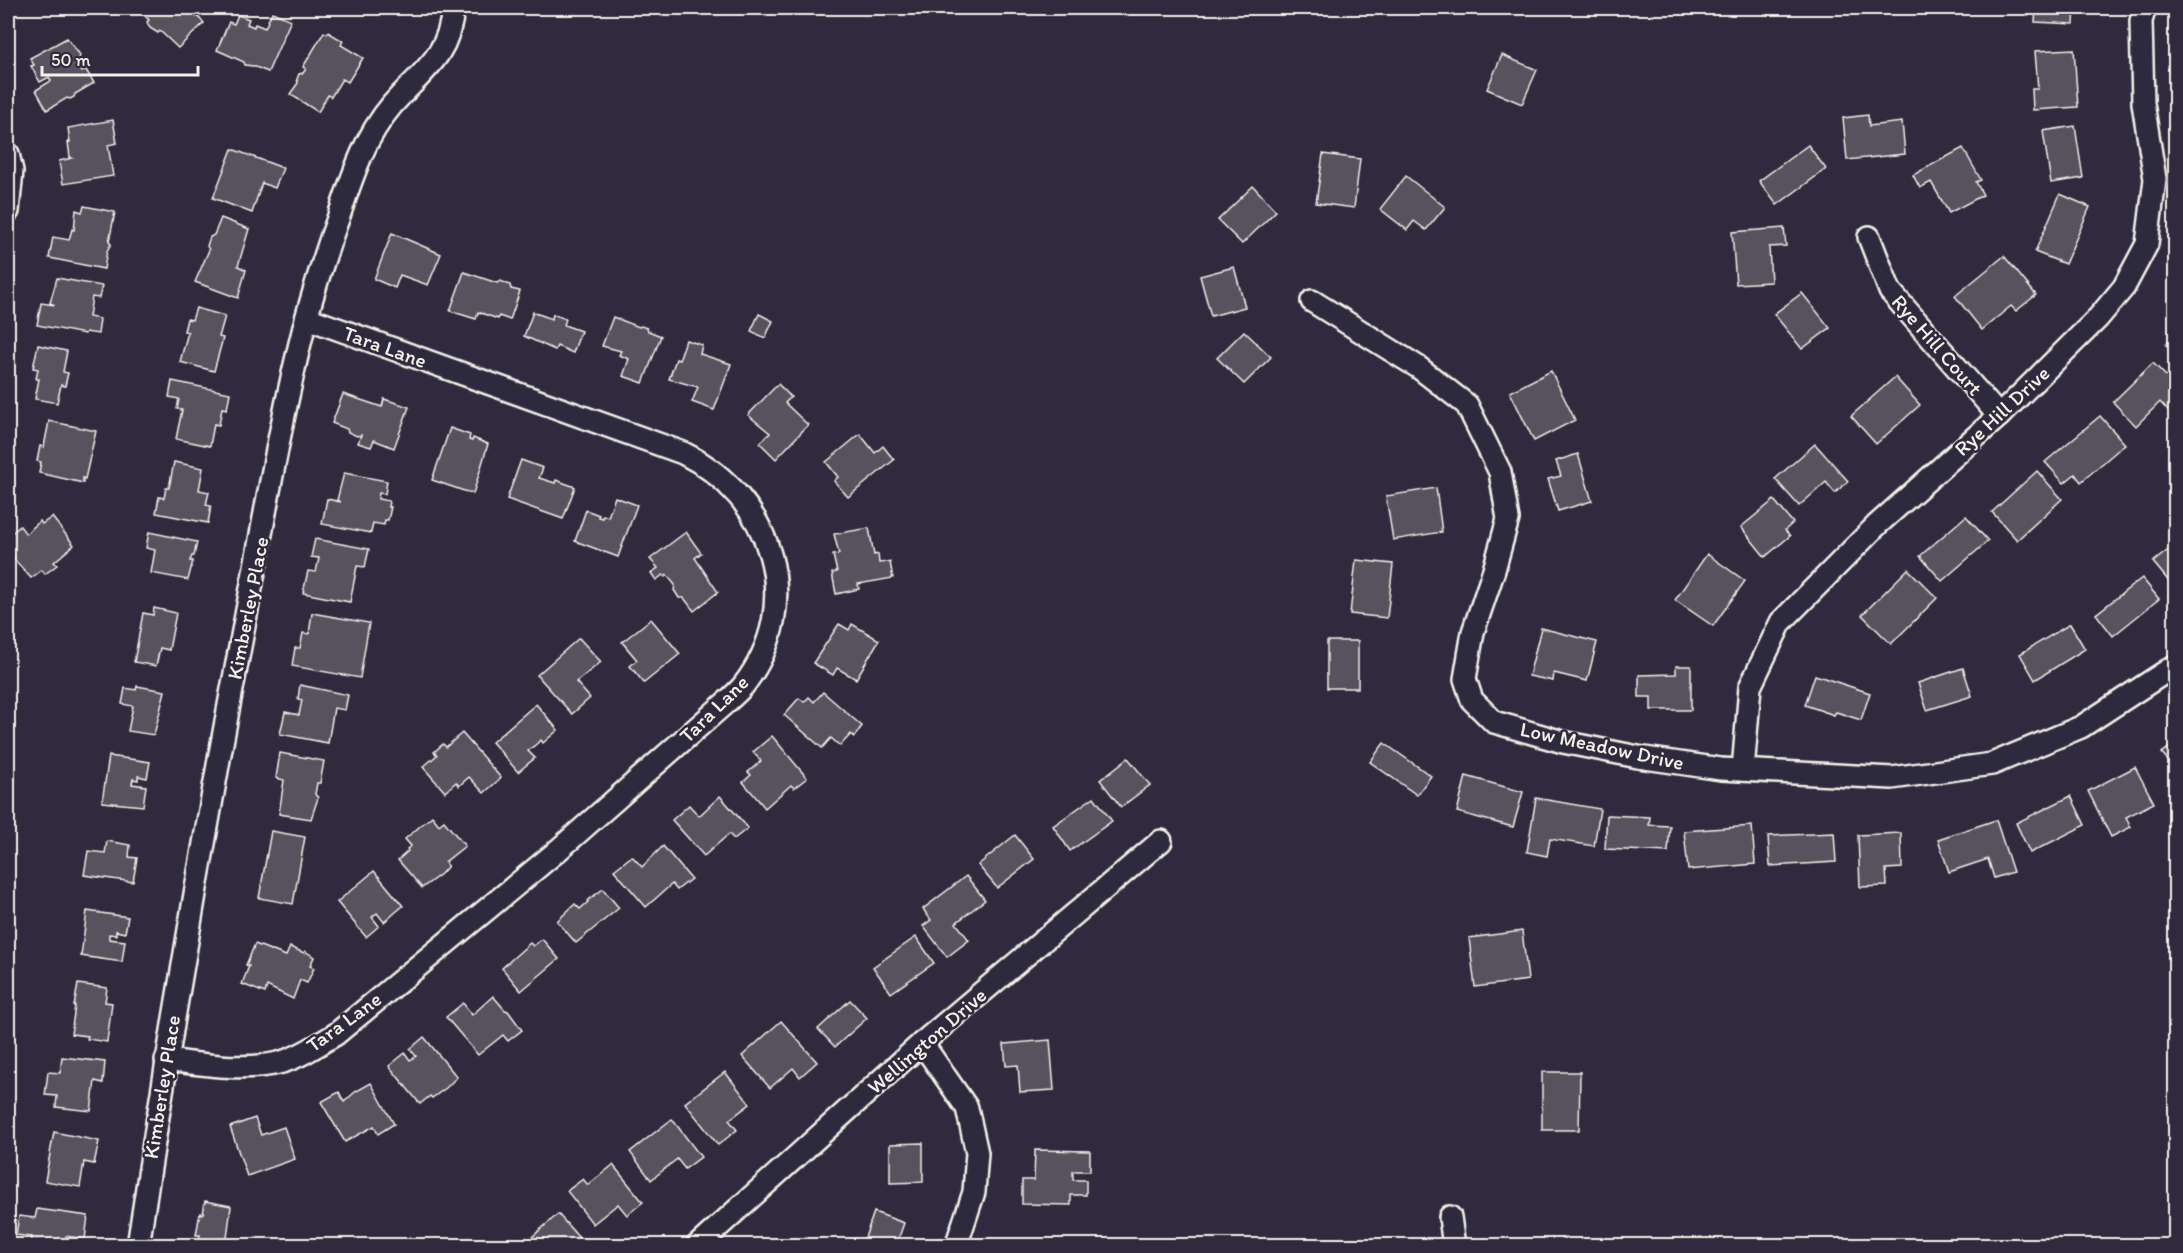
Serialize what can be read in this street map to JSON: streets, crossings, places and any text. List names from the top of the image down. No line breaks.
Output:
{"streets":{"street":["Rye Hill Court","Tara Lane","Rye Hill Drive","Kimberley Place","Low Meadow Drive","Wellington Drive"]},"crossings":[["Rye Hill Court","Rye Hill Drive"],["Tara Lane","Kimberley Place"],["Rye Hill Drive","Low Meadow Drive"]],"scale_bar":"50 m"}
